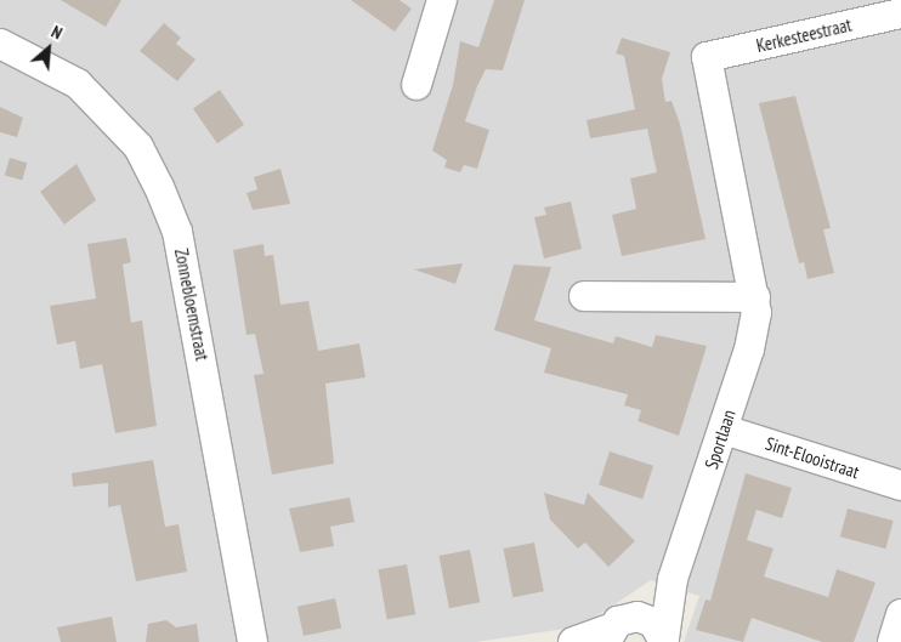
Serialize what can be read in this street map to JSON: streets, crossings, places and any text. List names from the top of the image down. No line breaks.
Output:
{"streets":{"street":["Kerkesteestraat","Zonnebloemstraat","Sportlaan","Sint-Elooistraat"]},"crossings":[["Kerkesteestraat","Sportlaan"],["Sportlaan","Sint-Elooistraat"]],"north":"top right"}
